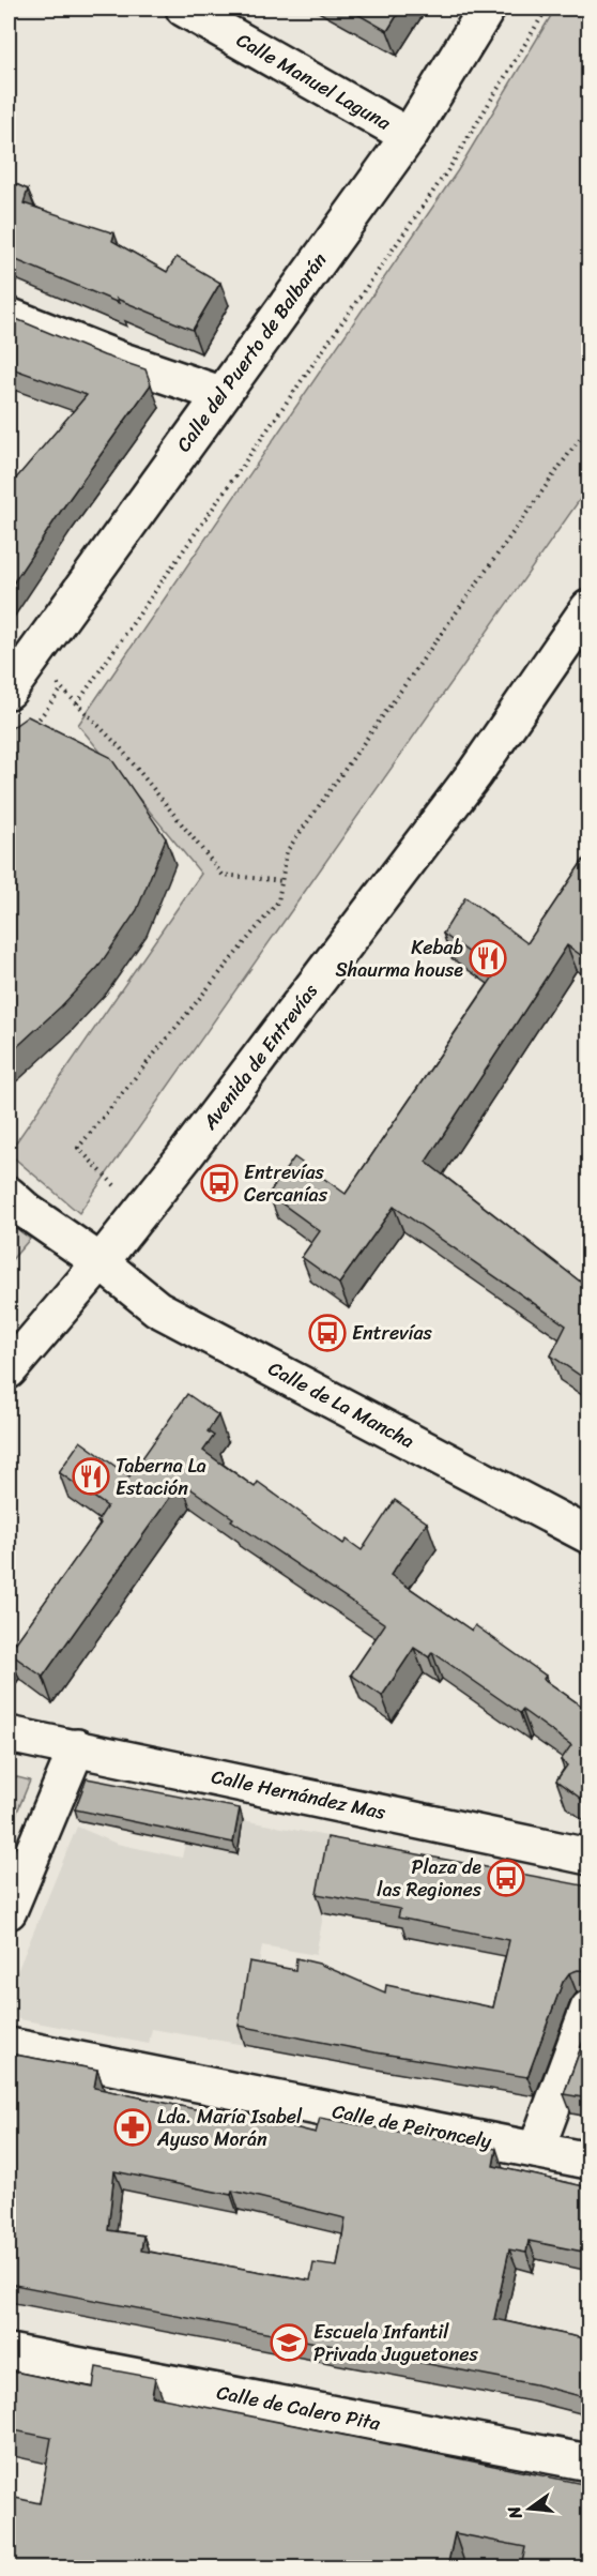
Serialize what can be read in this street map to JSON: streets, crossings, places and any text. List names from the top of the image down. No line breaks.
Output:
{"streets":{"street":["Calle Manuel Laguna","Calle del Puerto de Balbarán","Avenida de Entrevías","Calle de La Mancha","Calle Hernández Mas","Calle de Peironcely","Calle de Calero Pita"]},"crossings":[["Calle Manuel Laguna","Calle del Puerto de Balbarán"],["Avenida de Entrevías","Calle de La Mancha"]],"places":{"restaurant":["Kebab Shaurma house","Taberna La Estación"],"bus stop":["Entrevías Cercanías","Entrevías","Plaza de las Regiones"],"pharmacy":["Lda. María Isabel Ayuso Morán"],"school or university":["Escuela Infantil Privada Juguetones"]},"north":"left"}
